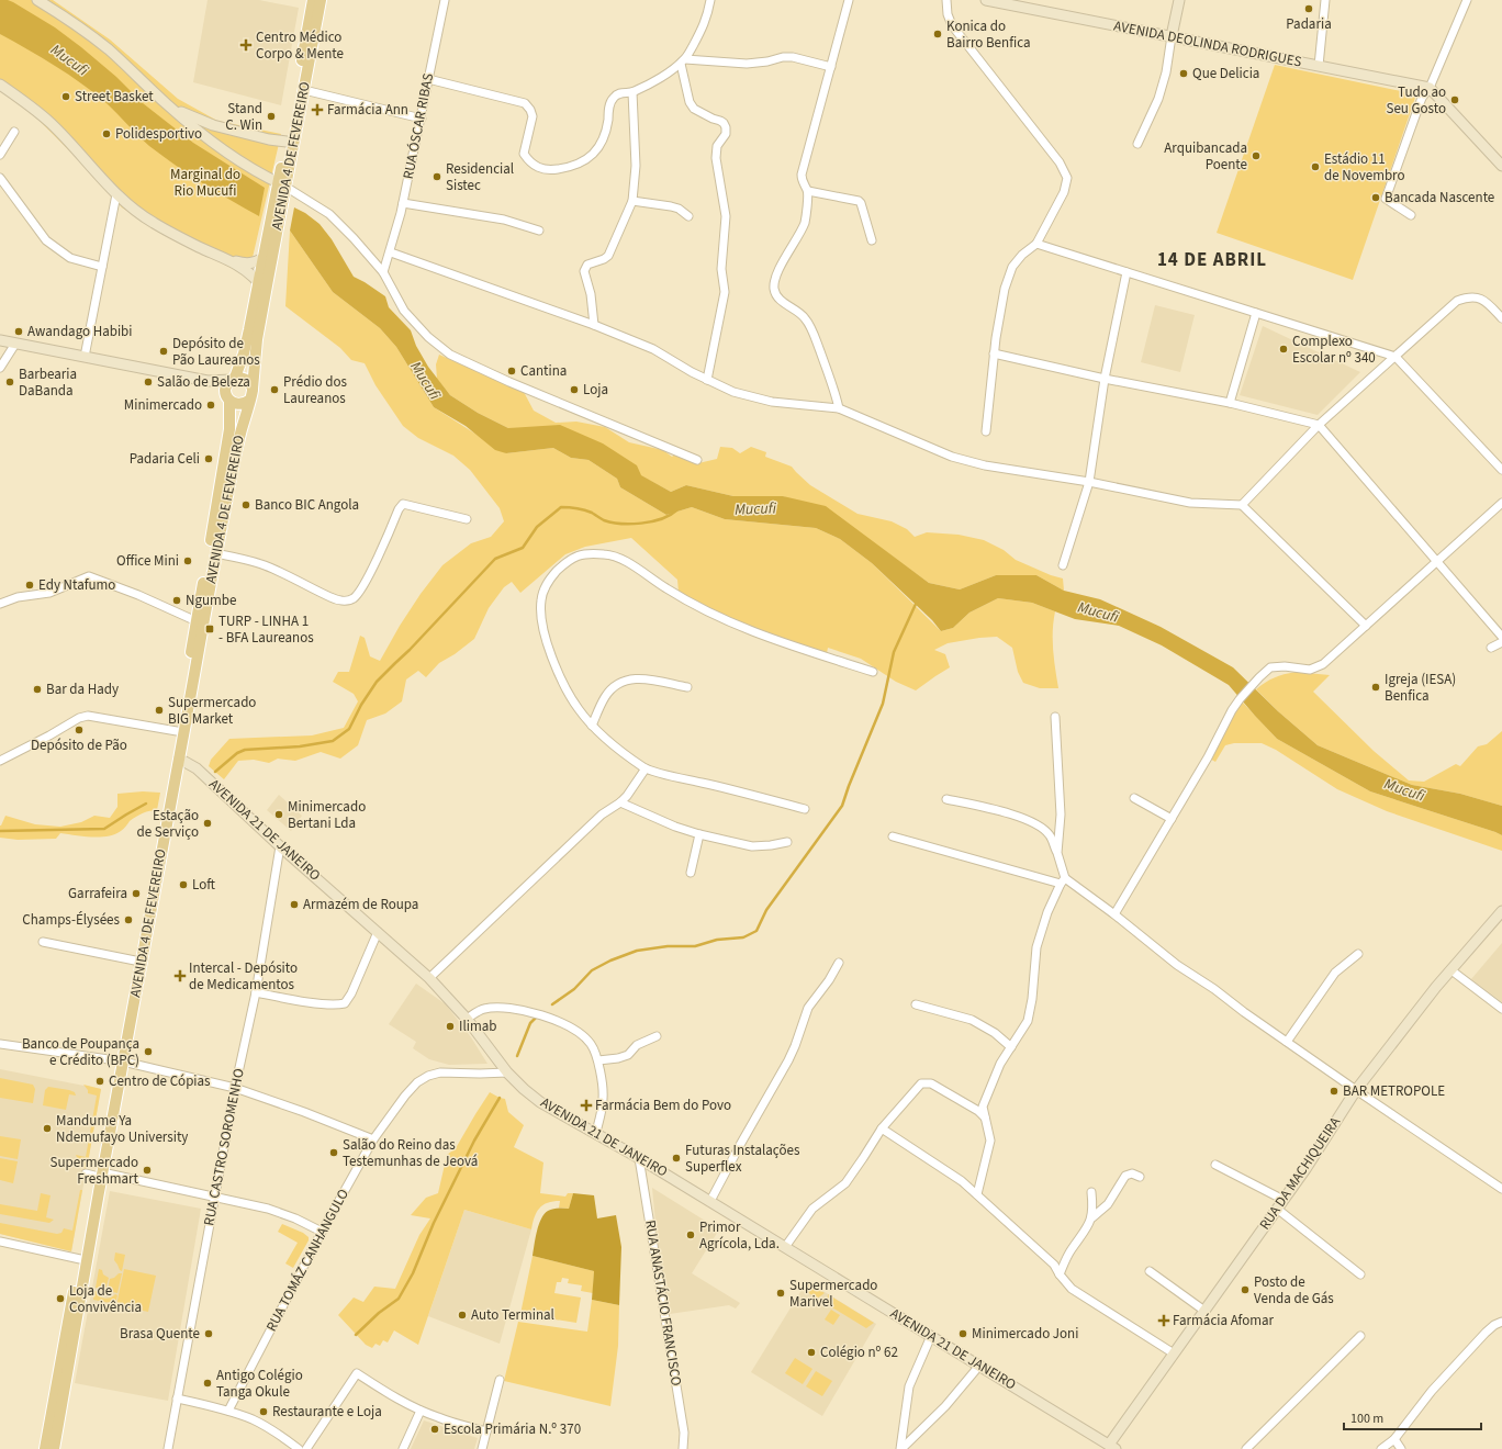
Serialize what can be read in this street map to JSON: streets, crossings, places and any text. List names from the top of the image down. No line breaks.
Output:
{"streets":{"main road":["AVENIDA 4 DE FEVEREIRO"],"street":["AVENIDA DEOLINDA RODRIGUES","RUA ÓSCAR RIBAS","AVENIDA 21 DE JANEIRO","RUA CASTRO SOROMENHO","RUA DA MACHIQUEIRA","RUA TOMÁZ CANHANGULO","RUA ANASTÁCIO FRANCISCO"]},"crossings":[["AVENIDA 4 DE FEVEREIRO","AVENIDA 21 DE JANEIRO"],["AVENIDA 21 DE JANEIRO","RUA CASTRO SOROMENHO"],["AVENIDA 21 DE JANEIRO","RUA DA MACHIQUEIRA"],["AVENIDA 21 DE JANEIRO","RUA TOMÁZ CANHANGULO"],["AVENIDA 21 DE JANEIRO","RUA ANASTÁCIO FRANCISCO"]],"districts":["14 DE ABRIL"],"water":["Mucufi"],"parks":["Marginal do Rio Mucufi"],"places":{"other":["Padaria","Konica do Bairro Benfica","Que Delicia","Street Basket","Tudo ao Seu Gosto","Stand C. Win","Polidesportivo","Arquibancada Poente","Estádio 11 de Novembro","Residencial Sistec","Bancada Nascente","Awandago Habibi","Complexo Escolar nº 340","Depósito de Pão Laureanos","Cantina","Barbearia DaBanda","Salão de Beleza","Prédio dos Laureanos","Loja","Minimercado","Padaria Celi","Banco BIC Angola","Office Mini","Edy Ntafumo","Ngumbe","Igreja (IESA) Benfica","Bar da Hady","Supermercado BIG Market","Depósito de Pão","Minimercado Bertani Lda","Estação de Serviço","Loft","Garrafeira","Armazém de Roupa","Champs-Élysées","Ilimab","Banco de Poupança e Crédito (BPC)","Centro de Cópias","BAR METROPOLE","Mandume Ya Ndemufayo University","Salão do Reino das Testemunhas de Jeová","Futuras Instalações Superflex","Supermercado Freshmart","Primor Agrícola, Lda.","Posto de Venda de Gás","Supermercado Marivel","Loja de Convivência","Auto Terminal","Brasa Quente","Minimercado Joni","Colégio nº 62","Antigo Colégio Tanga Okule","Restaurante e Loja","Escola Primária N.º 370"],"health":["Centro Médico Corpo & Mente","Farmácia Ann","Intercal - Depósito de Medicamentos","Farmácia Bem do Povo","Farmácia Afomar"],"transit":["TURP - LINHA 1 - BFA Laureanos"]},"scale_bar":"100 m"}
